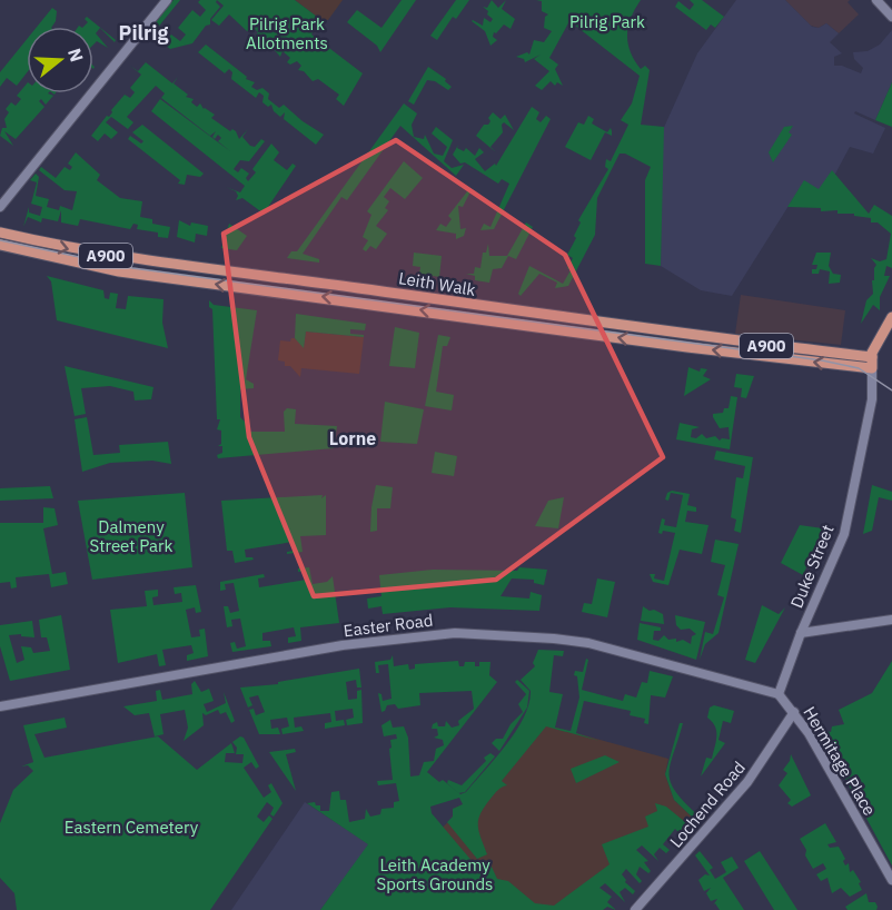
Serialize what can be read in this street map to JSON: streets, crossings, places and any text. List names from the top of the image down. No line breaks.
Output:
{"streets":{"main road":["A900","Leith Walk"],"street":["Duke Street","Easter Road","Hermitage Place","Lochend Road"]},"crossings":[["Leith Walk","Duke Street"],["Duke Street","Easter Road"],["Duke Street","Hermitage Place"],["Easter Road","Hermitage Place"],["Hermitage Place","Lochend Road"]],"districts":["Pilrig","Lorne"],"parks":["Pilrig Park","Pilrig Park Allotments","Dalmeny Street Park","Eastern Cemetery","Leith Academy Sports Grounds"],"north":"right"}
